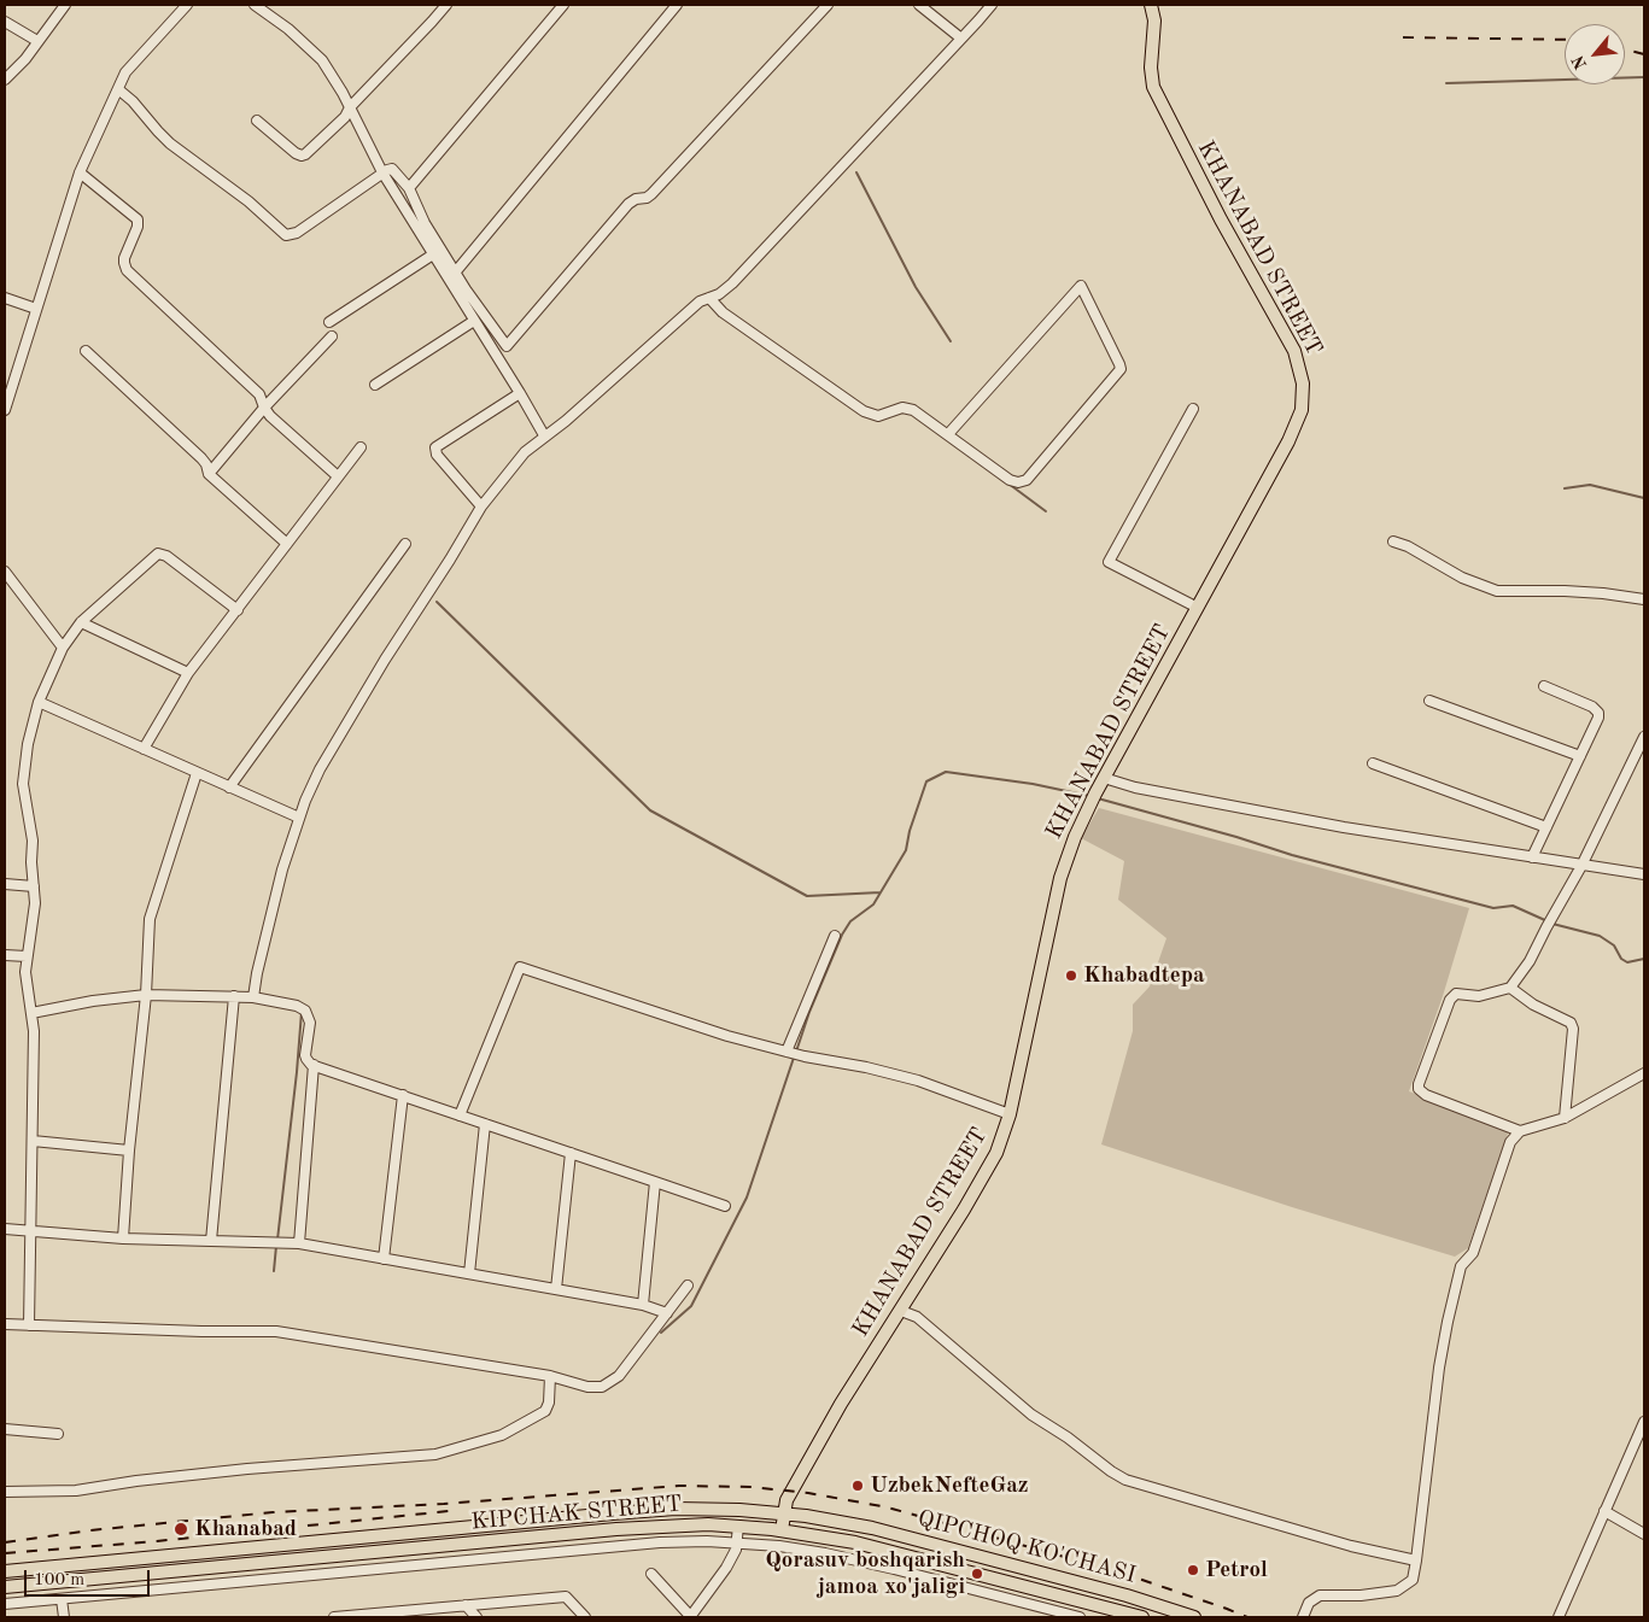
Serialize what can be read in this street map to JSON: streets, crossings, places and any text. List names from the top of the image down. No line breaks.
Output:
{"streets":{"main road":["KHANABAD STREET","KIPCHAK STREET","QIPCHOQ KO'CHASI"]},"crossings":[["KHANABAD STREET","QIPCHOQ KO'CHASI"],["KIPCHAK STREET","QIPCHOQ KO'CHASI"]],"places":["Khabadtepa","UzbekNefteGaz","Khanabad","Petrol","Qorasuv boshqarish jamoa xo'jaligi"],"scale_bar":"100 m","north":"bottom left"}
